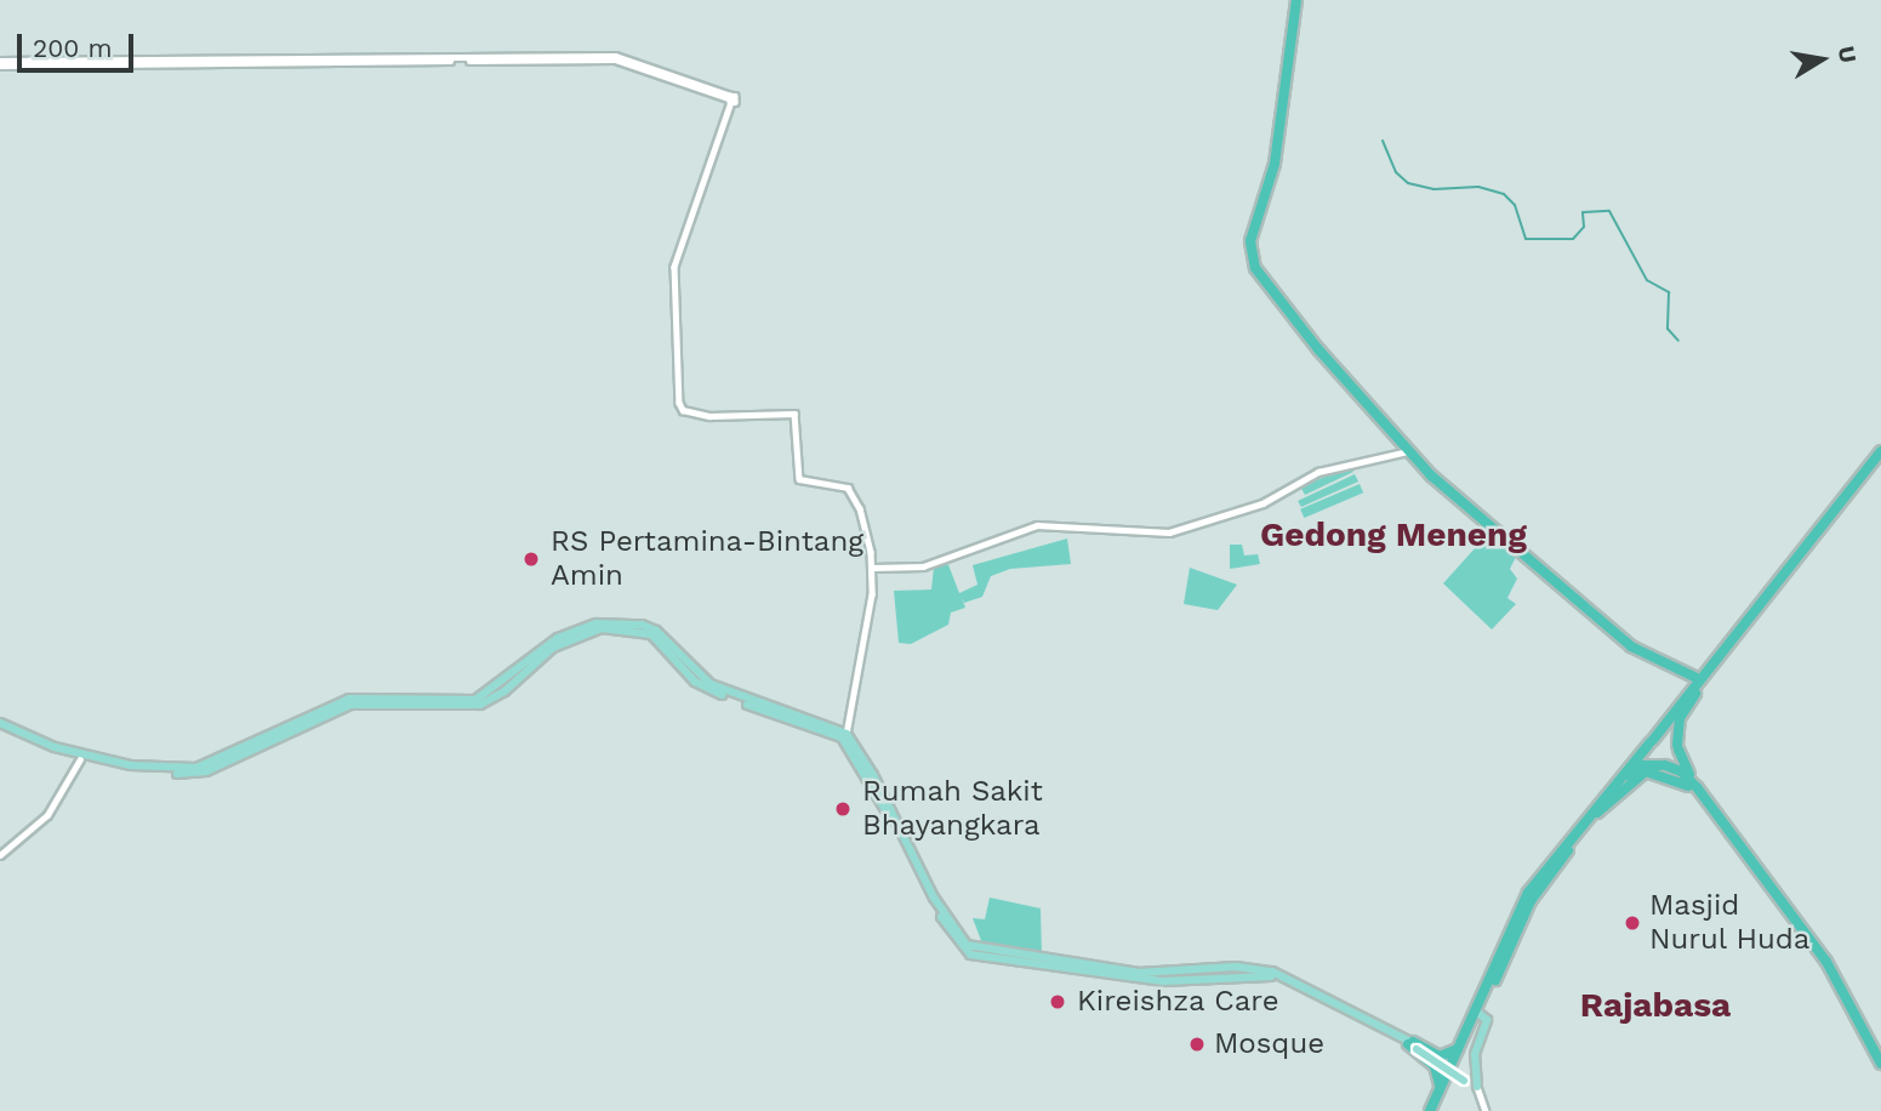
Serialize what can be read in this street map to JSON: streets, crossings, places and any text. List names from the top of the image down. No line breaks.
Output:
{"districts":["Gedong Meneng","Rajabasa"],"places":["RS Pertamina-Bintang Amin","Rumah Sakit Bhayangkara","Masjid Nurul Huda","Kireishza Care","Mosque"],"scale_bar":"200 m","north":"right"}
